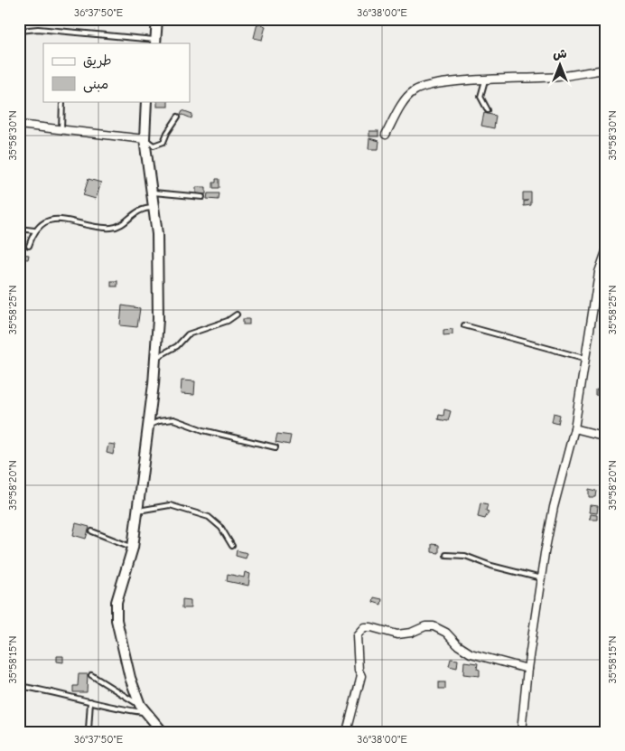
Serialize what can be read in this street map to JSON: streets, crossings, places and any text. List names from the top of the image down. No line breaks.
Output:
{"legend":["طريق","مبنى"],"north":"top","coordinates":["36°37'50\"E","36°38'00\"E","35°58'30\"N","35°58'25\"N","35°58'20\"N","35°58'15\"N"]}
